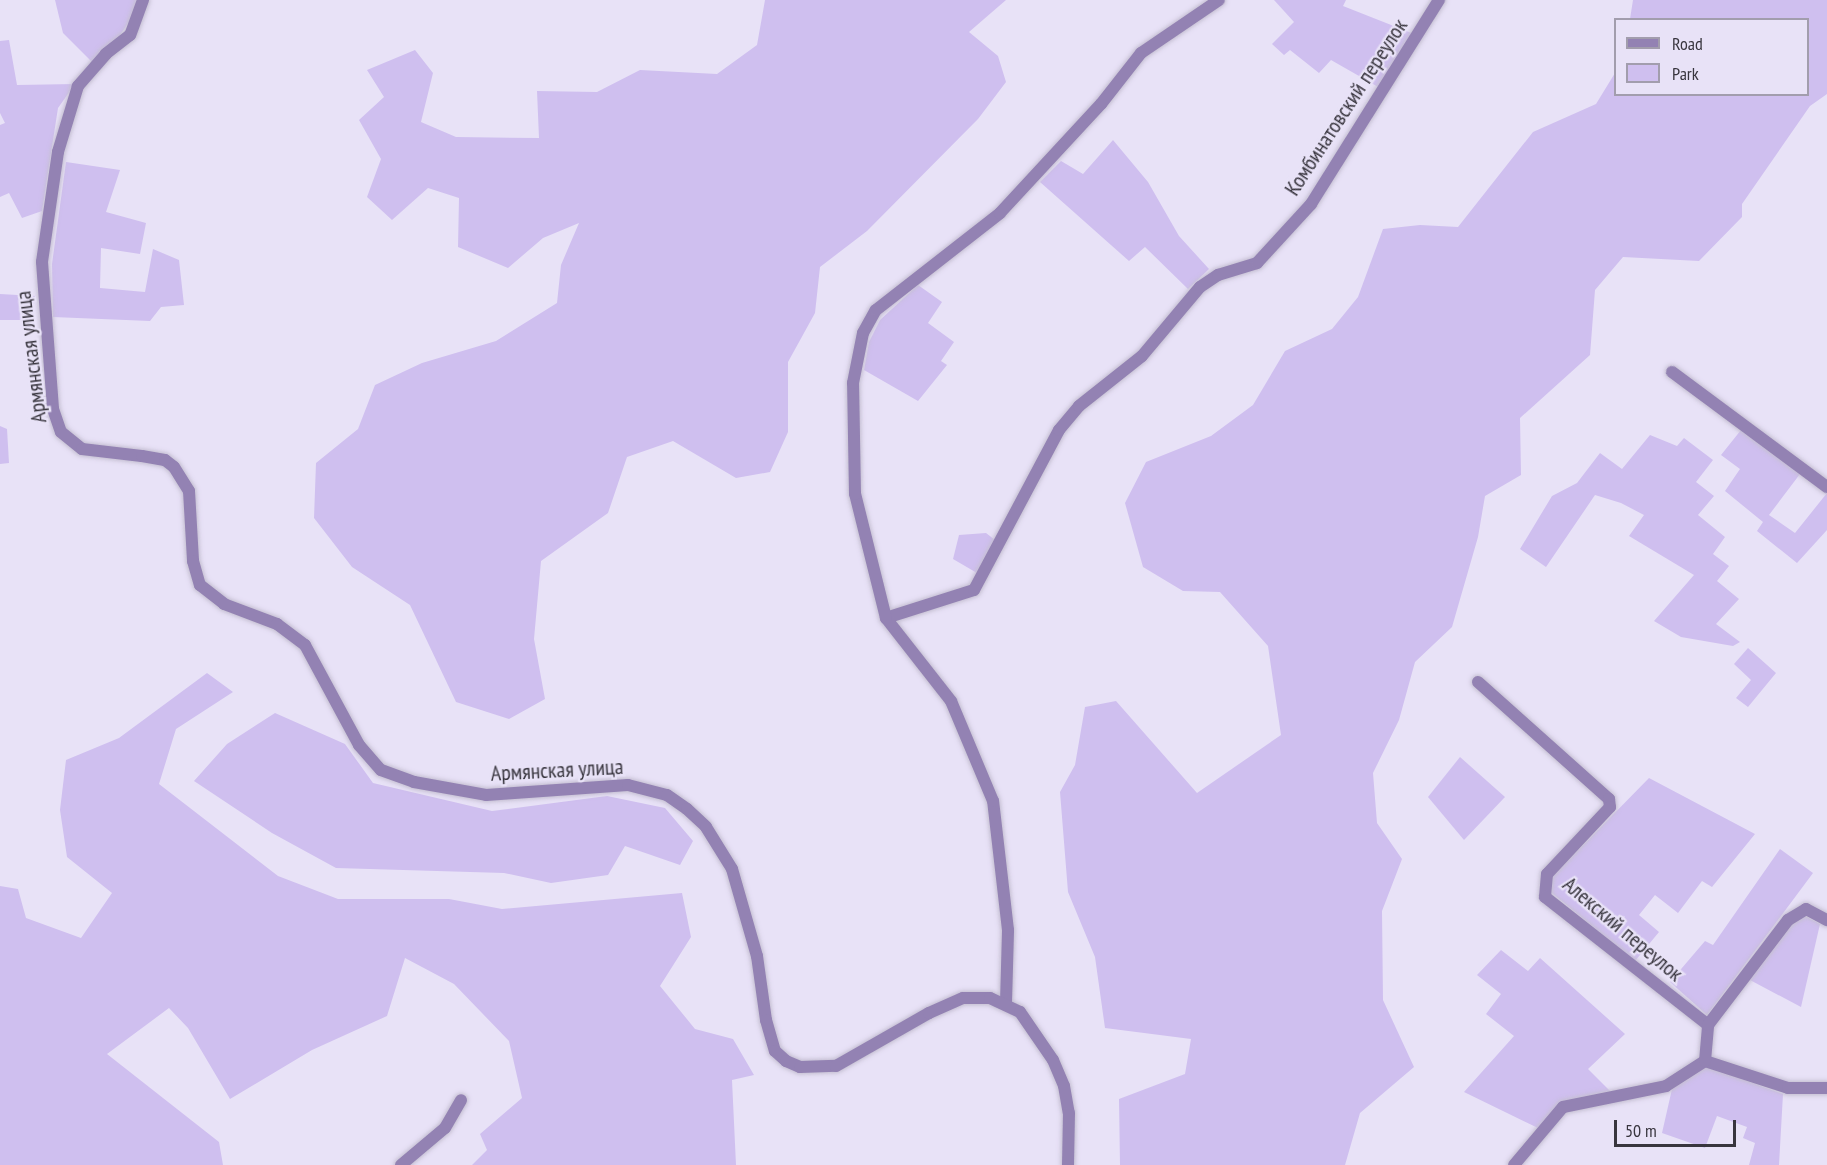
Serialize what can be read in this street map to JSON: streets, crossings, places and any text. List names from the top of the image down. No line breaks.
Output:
{"streets":{"street":["Комбинатовский переулок","Армянская улица","Алекский переулок"]},"legend":["Road","Park"],"scale_bar":"50 m"}
